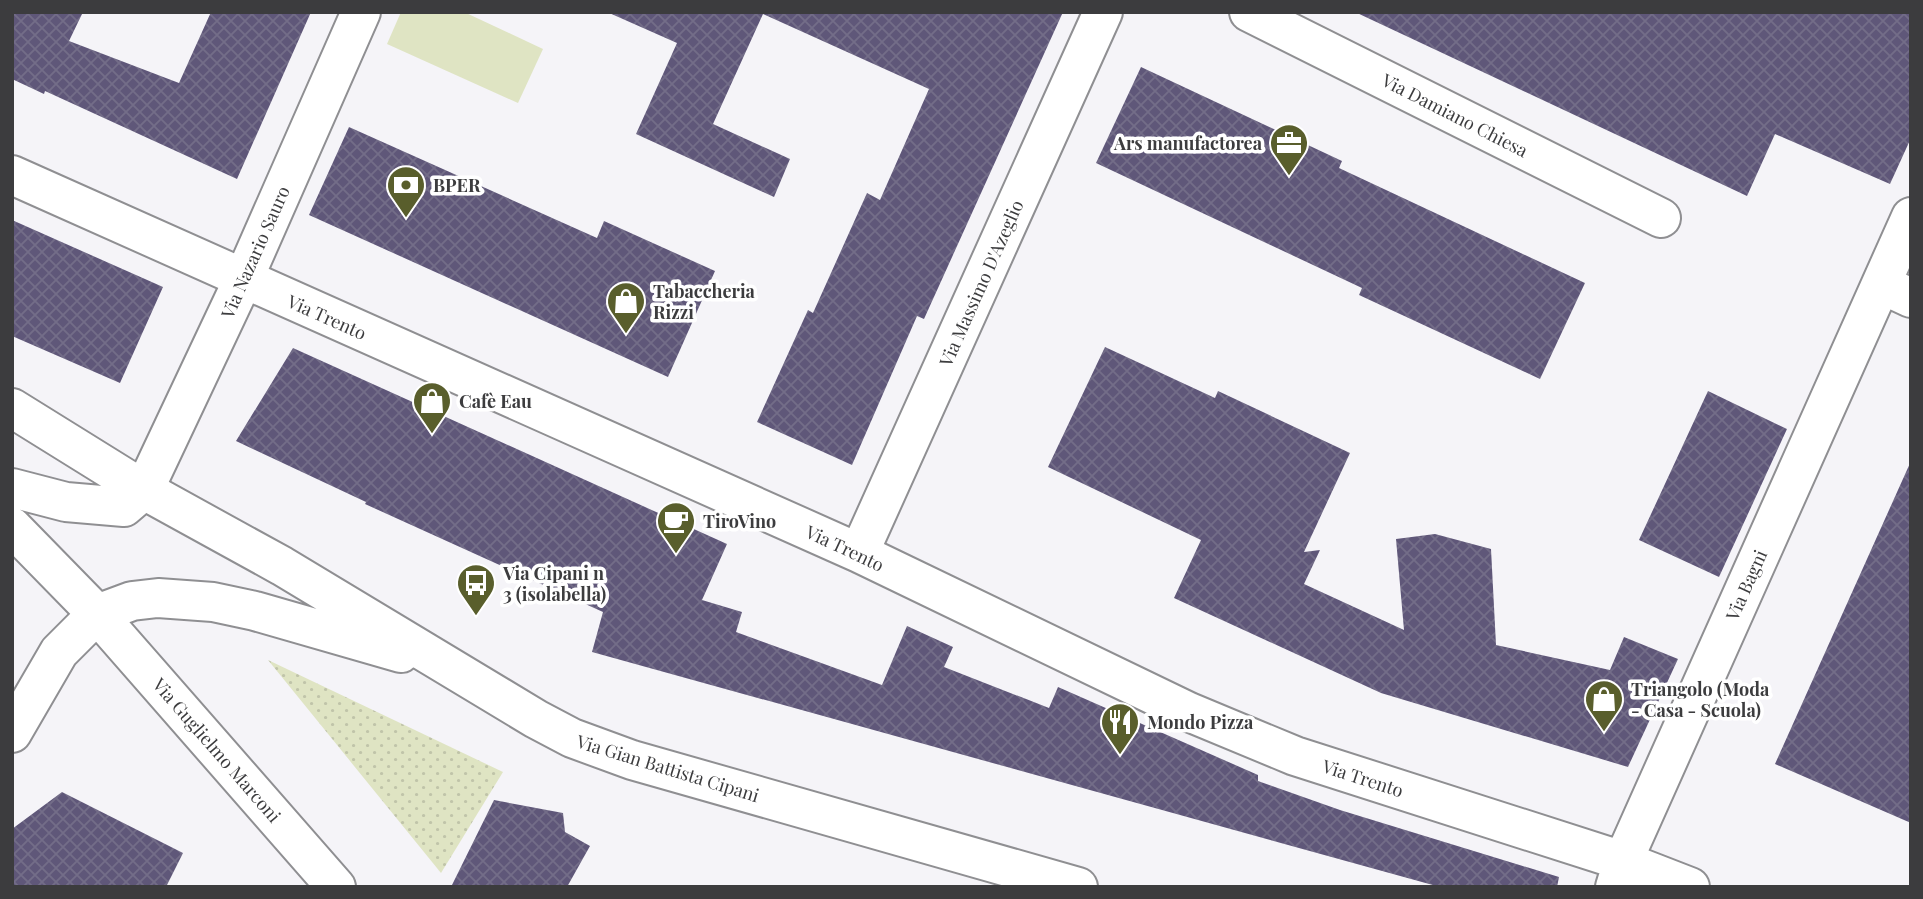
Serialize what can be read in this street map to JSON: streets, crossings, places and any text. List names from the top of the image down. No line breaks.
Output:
{"streets":{"street":["Via Damiano Chiesa","Via Nazario Sauro","Via Massimo D'Azeglio","Via Trento","Via Bagni","Via Guglielmo Marconi","Via Gian Battista Cipani"]},"crossings":[["Via Nazario Sauro","Via Trento"],["Via Nazario Sauro","Via Gian Battista Cipani"],["Via Massimo D'Azeglio","Via Trento"],["Via Trento","Via Bagni"]],"places":{"office":["Ars manufactorea"],"bank":["BPER"],"shop":["Tabaccheria Rizzi","Cafè Eau","Triangolo (Moda - Casa - Scuola)"],"cafe":["TiroVino"],"bus stop":["Via Cipani n 3 (isolabella)"],"restaurant":["Mondo Pizza"]}}
